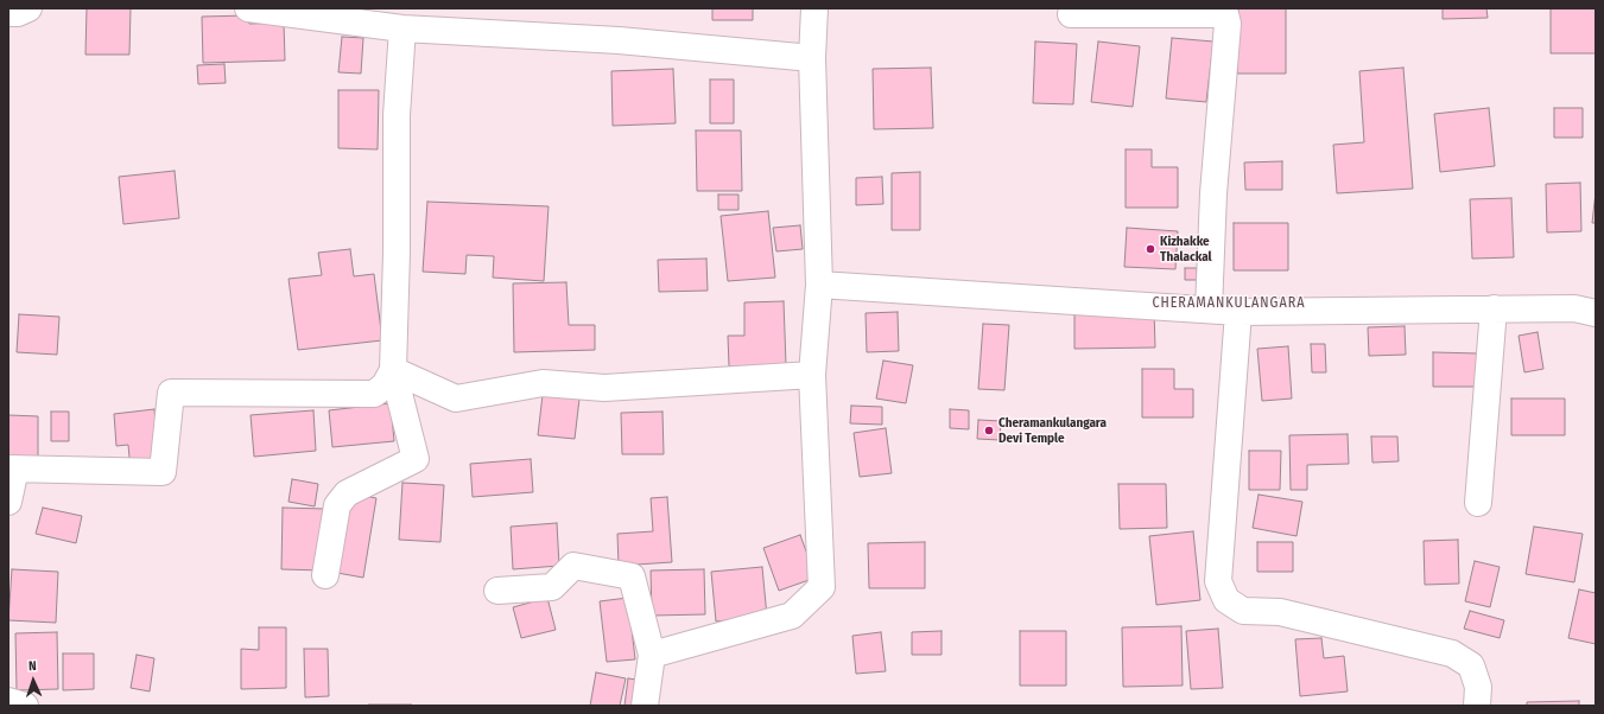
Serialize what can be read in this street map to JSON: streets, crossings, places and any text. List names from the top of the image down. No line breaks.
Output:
{"districts":["CHERAMANKULANGARA"],"places":["Kizhakke Thalackal","Cheramankulangara Devi Temple"],"north":"top"}
